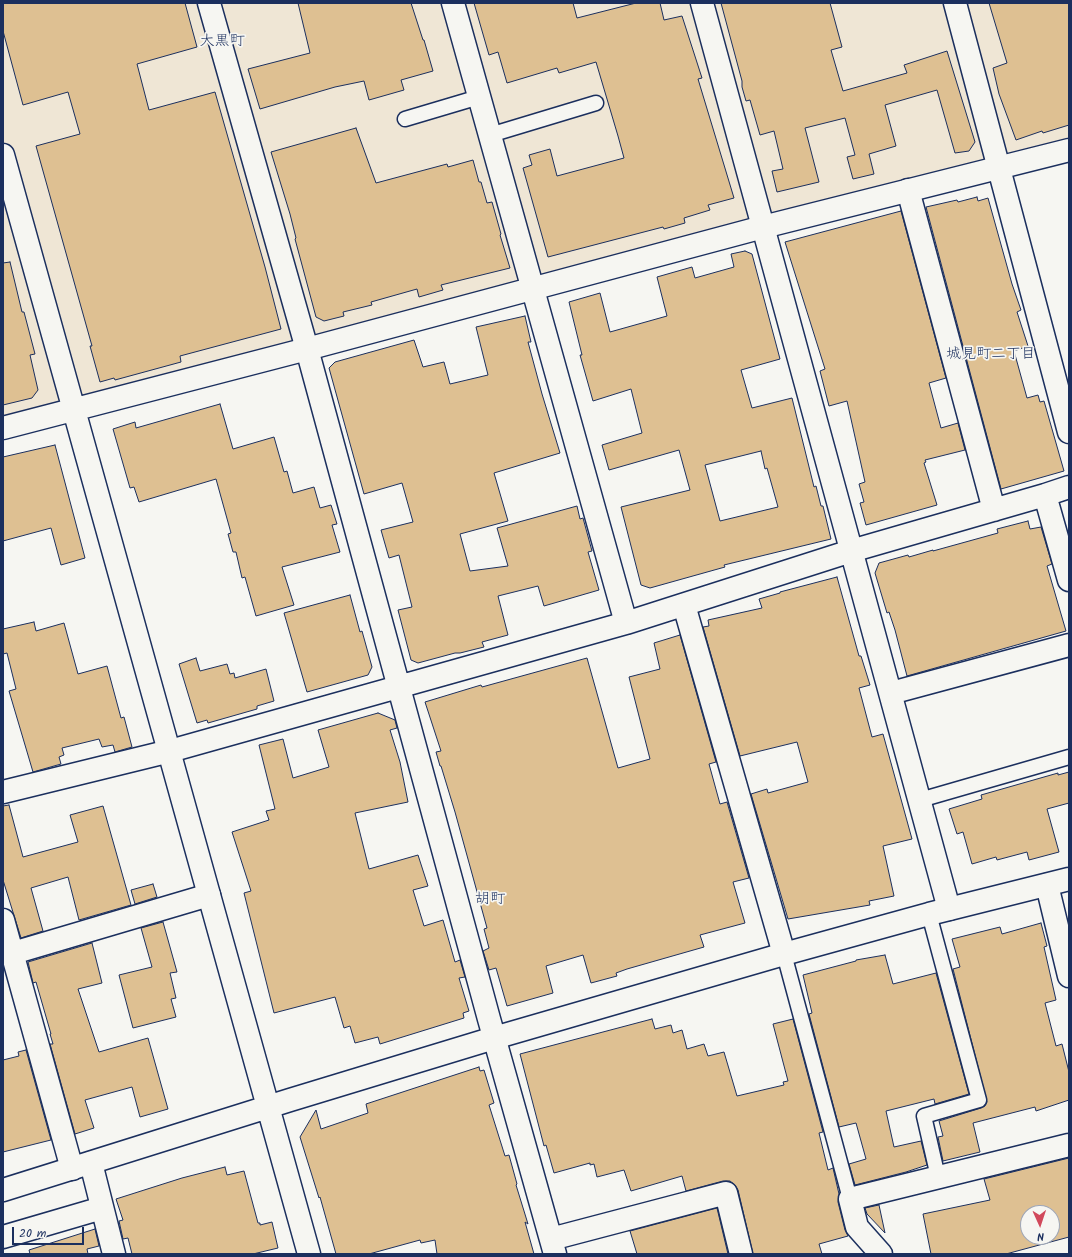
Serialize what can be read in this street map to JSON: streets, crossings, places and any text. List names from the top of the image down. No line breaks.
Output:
{"districts":["大黒町","城見町二丁目","胡町"],"scale_bar":"20 m","north":"bottom"}
